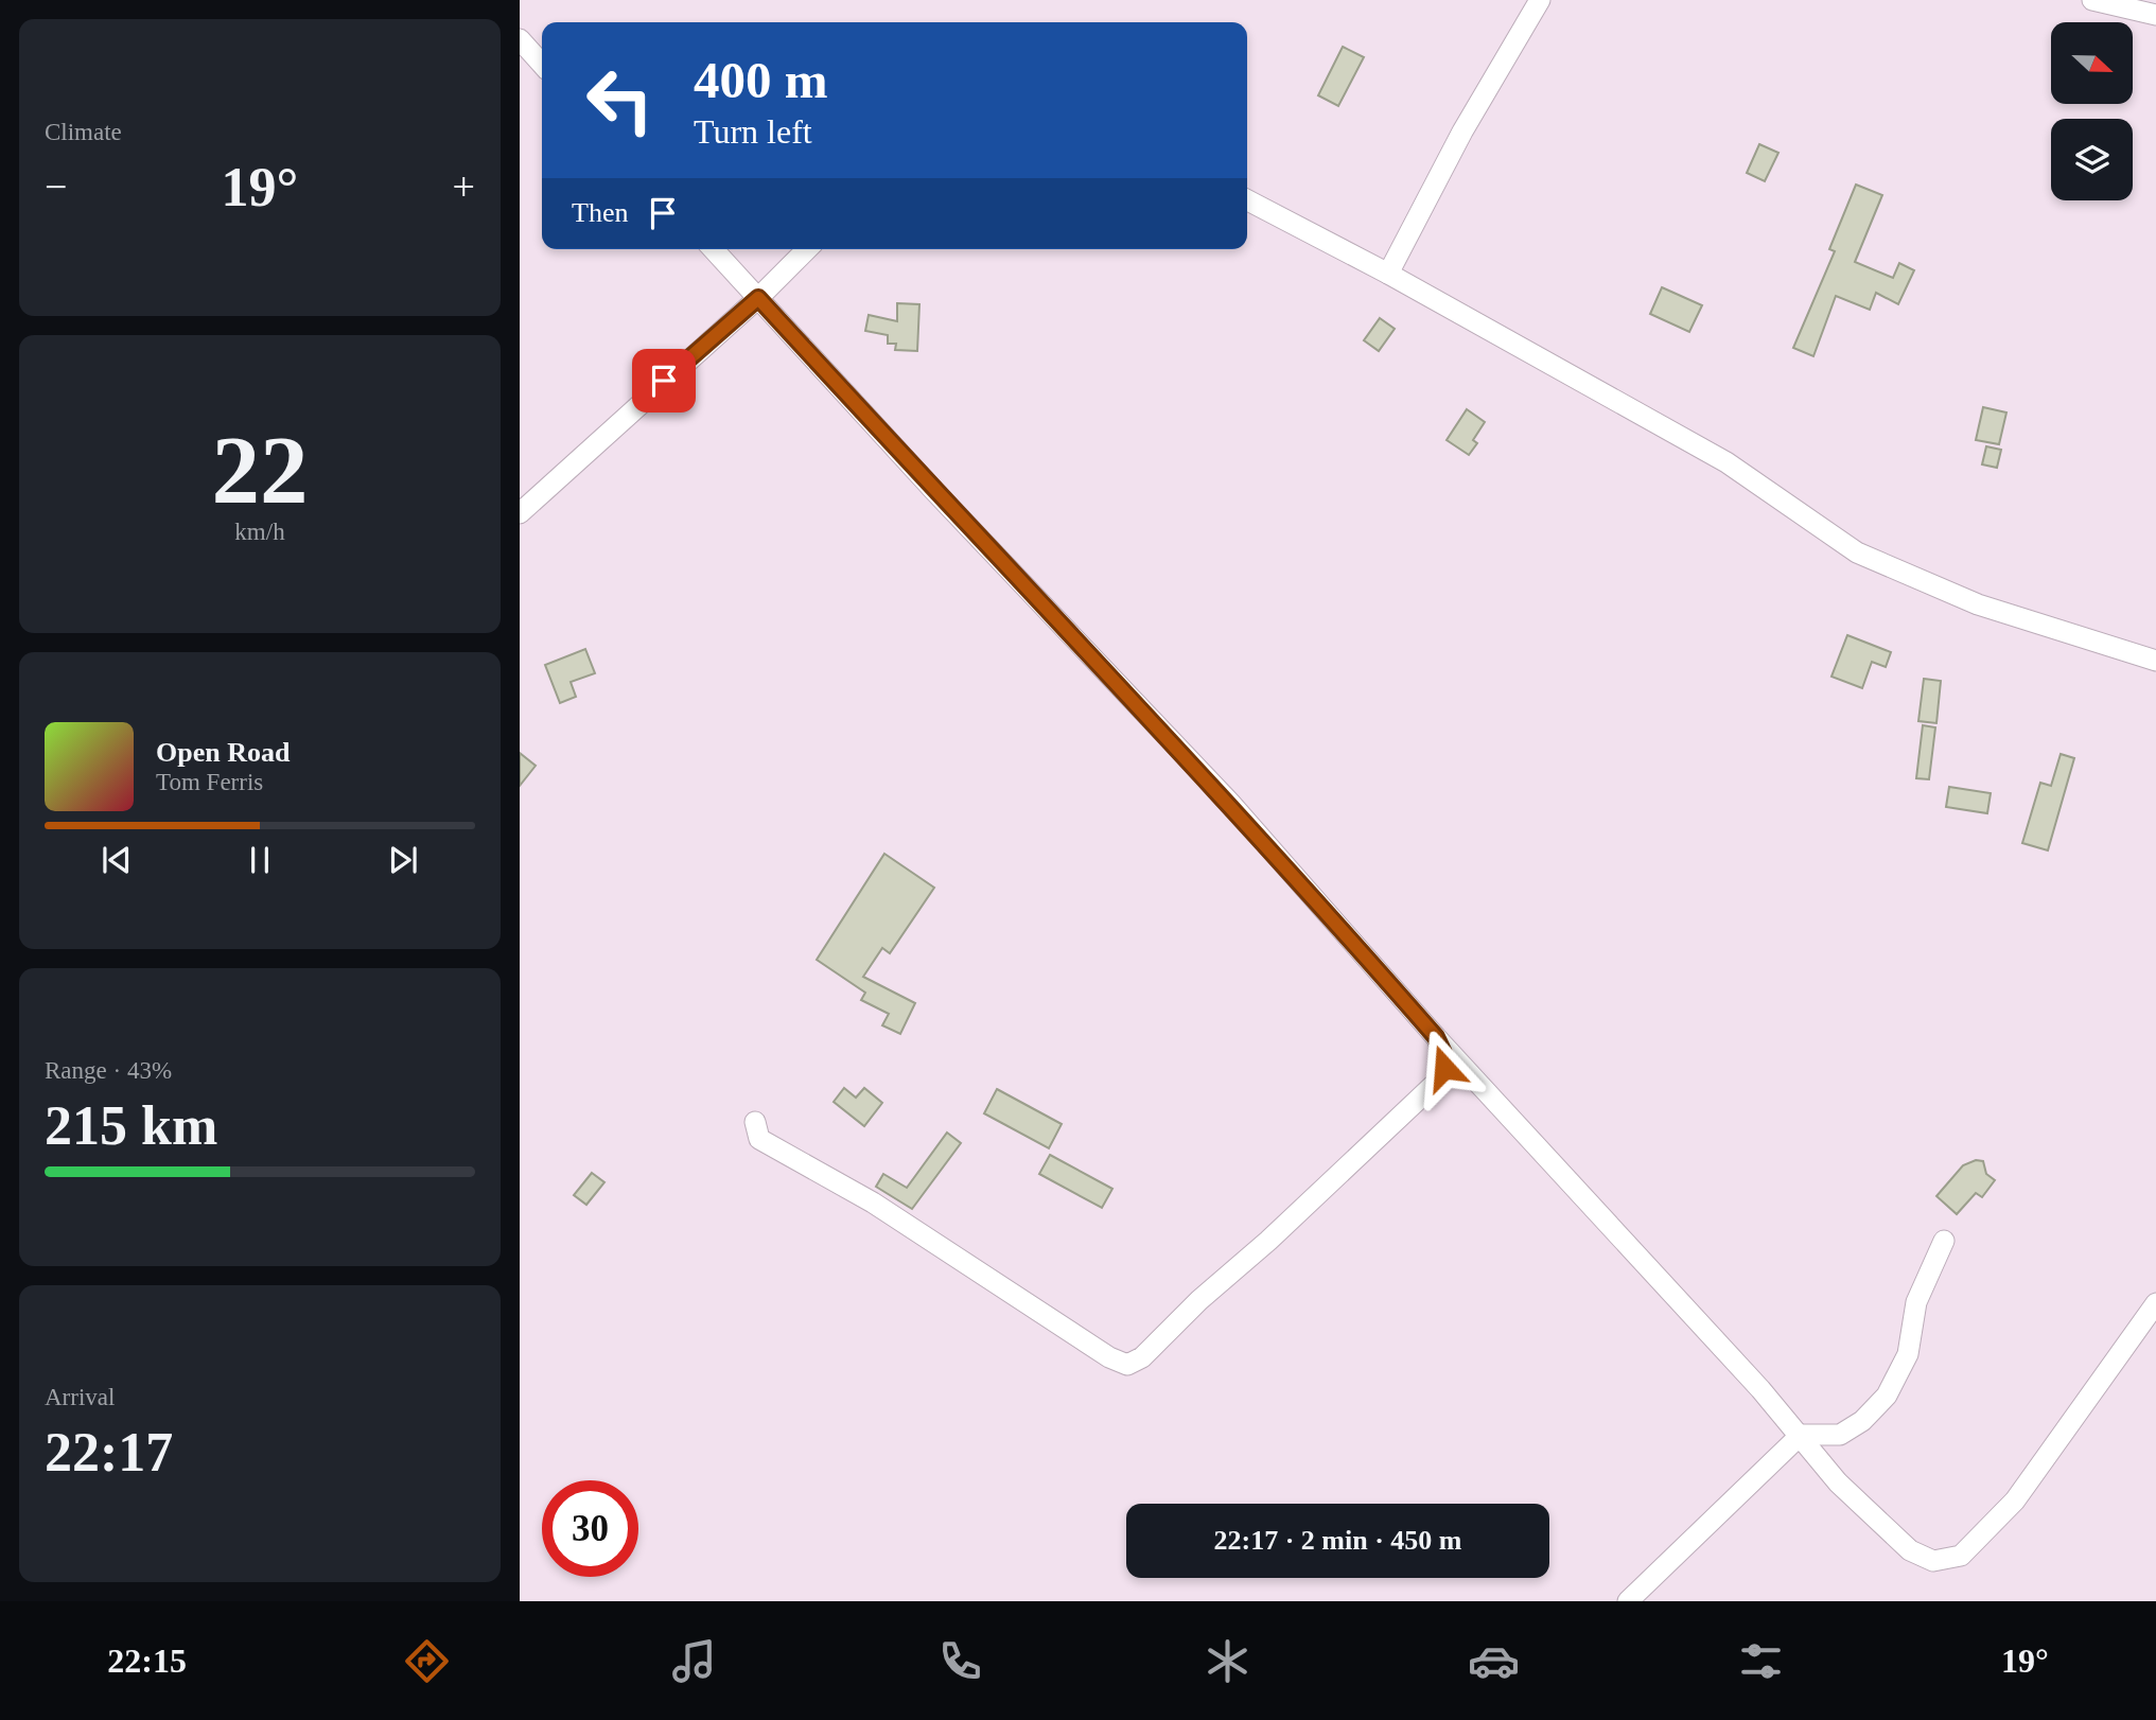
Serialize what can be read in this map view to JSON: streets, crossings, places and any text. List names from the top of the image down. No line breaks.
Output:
{"north":"right","page":{"tile":["Climate",["22","km/h"],["Range · 43%","215 km"],["Arrival","22:17"]],"turn":["400 m","Turn left"],"heat":["−","19°","+"],"then":"Then","song":["Open Road","Tom Ferris"],"limit":"30","trip":"22:17 · 2 min · 450 m","tabs":["22:15","19°"]}}
